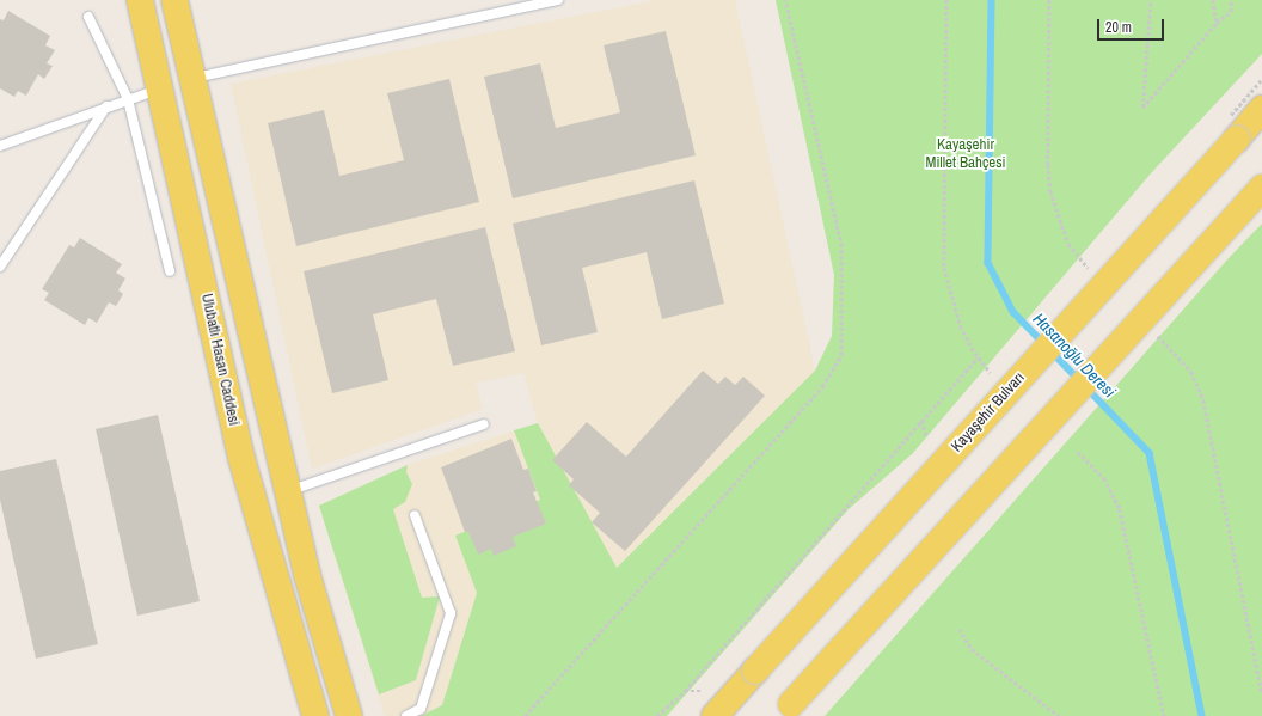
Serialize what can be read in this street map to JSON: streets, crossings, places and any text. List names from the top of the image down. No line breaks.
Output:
{"streets":{"main road":["Ulubatlı Hasan Caddesi","Kayaşehir Bulvarı"]},"water":["Hasanoğlu Deresi"],"parks":["Kayaşehir Millet Bahçesi"],"scale_bar":"20 m"}
